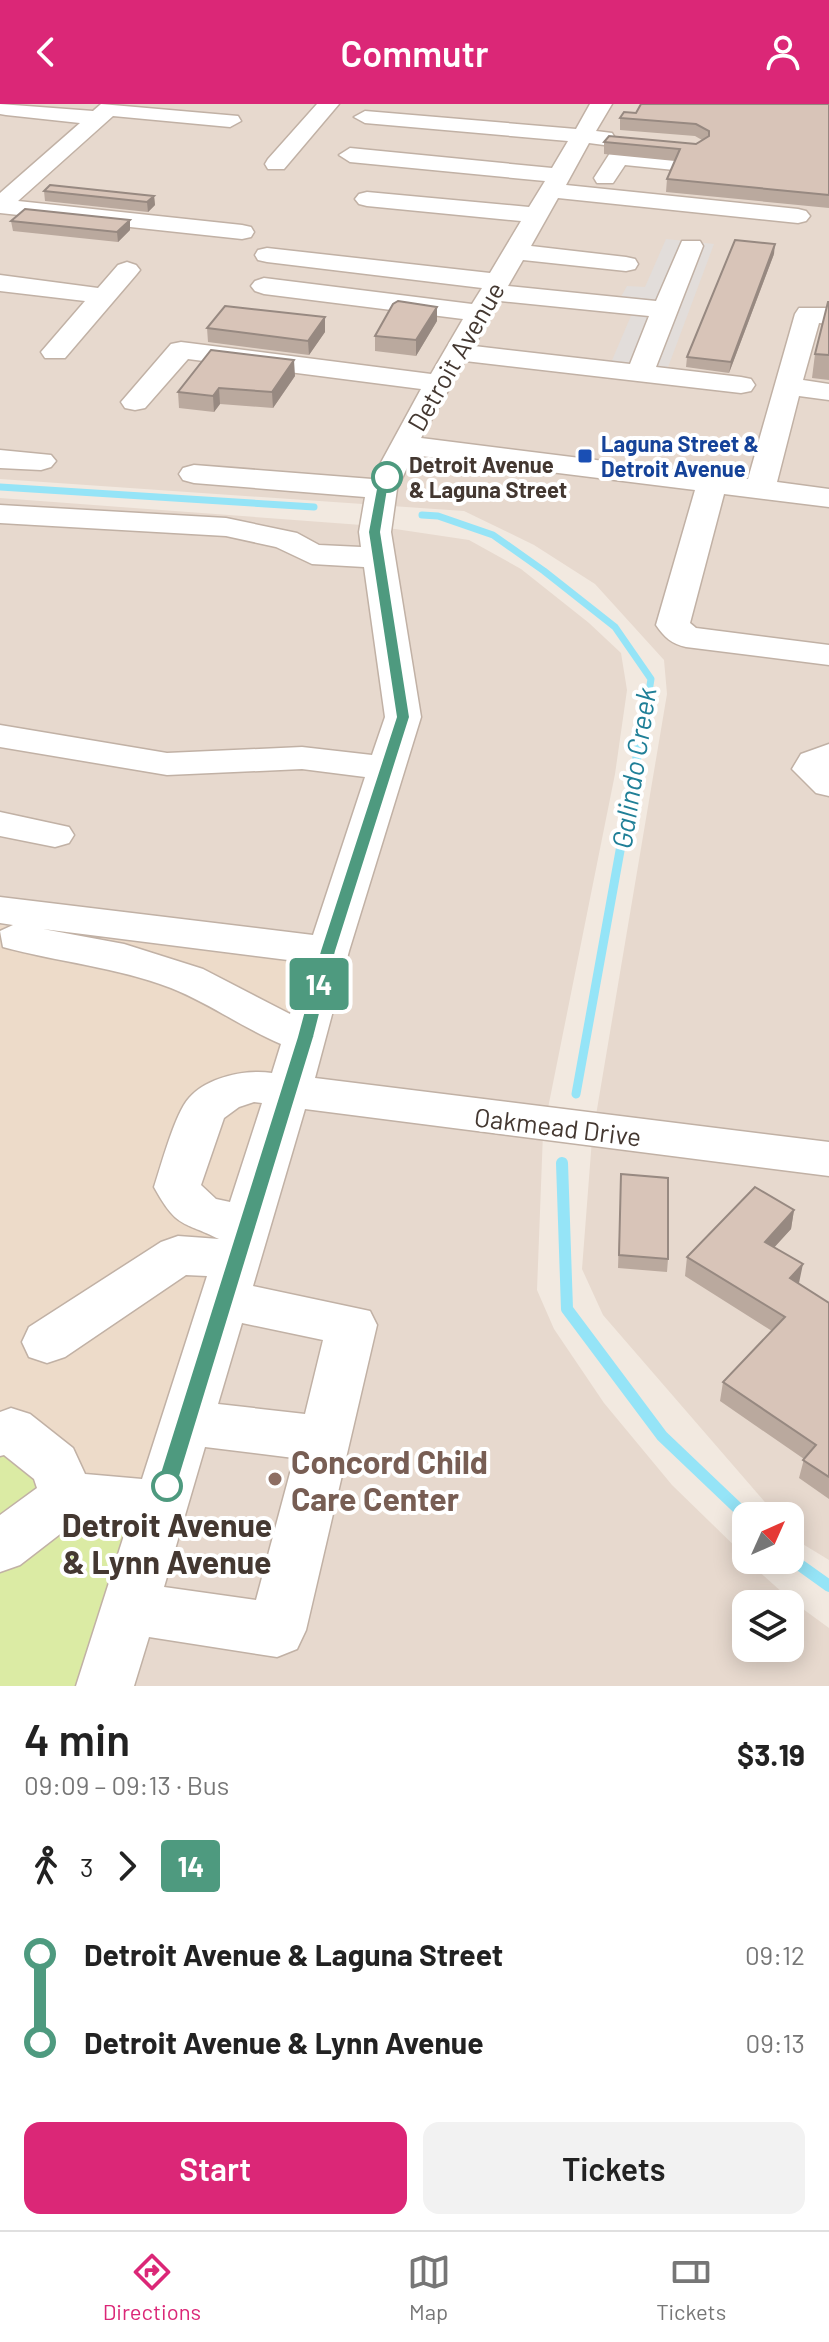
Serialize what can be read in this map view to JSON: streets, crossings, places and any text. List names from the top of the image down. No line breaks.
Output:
{"streets":{"street":["Detroit Avenue","Oakmead Drive"]},"crossings":[["Detroit Avenue","Oakmead Drive"]],"water":["Galindo Creek"],"places":{"transit":["Laguna Street & Detroit Avenue"],"other":["Detroit Avenue & Laguna Street","Concord Child Care Center","Detroit Avenue & Lynn Avenue"]},"lines":["bus line 14"],"north":"top right","page":{"header":"Commutr","on_map":"14","heading":["4 min","09:09 – 09:13 · Bus","$3.19"],"legs":["3","14"],"list":[{"name":"Detroit Avenue & Laguna Street","value":"09:12"},{"name":"Detroit Avenue & Lynn Avenue","value":"09:13"}],"buttons":["Start","Tickets"],"tabs":["Directions","Map","Tickets"]}}
